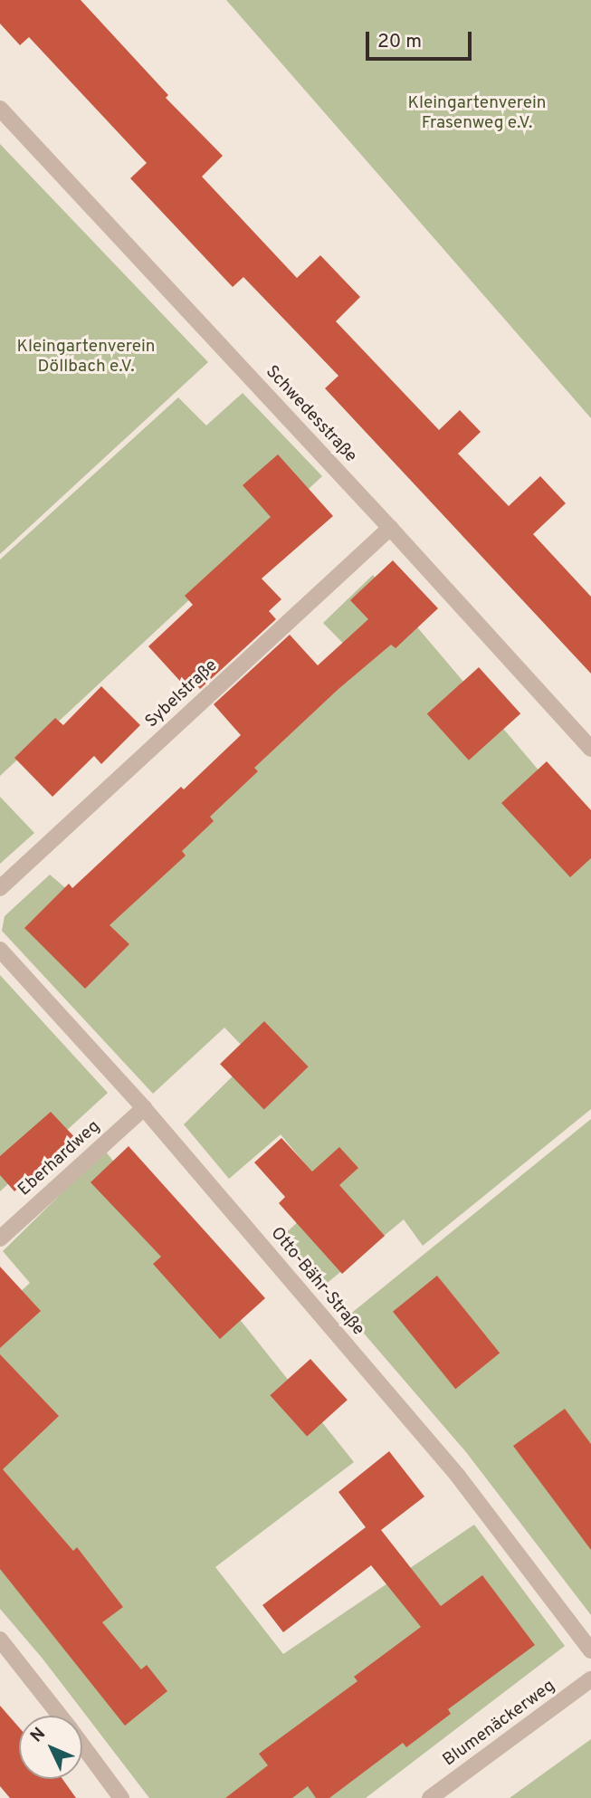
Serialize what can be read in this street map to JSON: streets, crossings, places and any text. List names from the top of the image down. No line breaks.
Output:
{"streets":{"street":["Schwedesstraße","Sybelstraße","Eberhardweg","Otto-Bähr-Straße","Blumenäckerweg"]},"crossings":[["Schwedesstraße","Sybelstraße"],["Eberhardweg","Otto-Bähr-Straße"]],"parks":["Kleingartenverein Frasenweg e.V.","Kleingartenverein Döllbach e.V."],"scale_bar":"20 m","north":"top left"}
